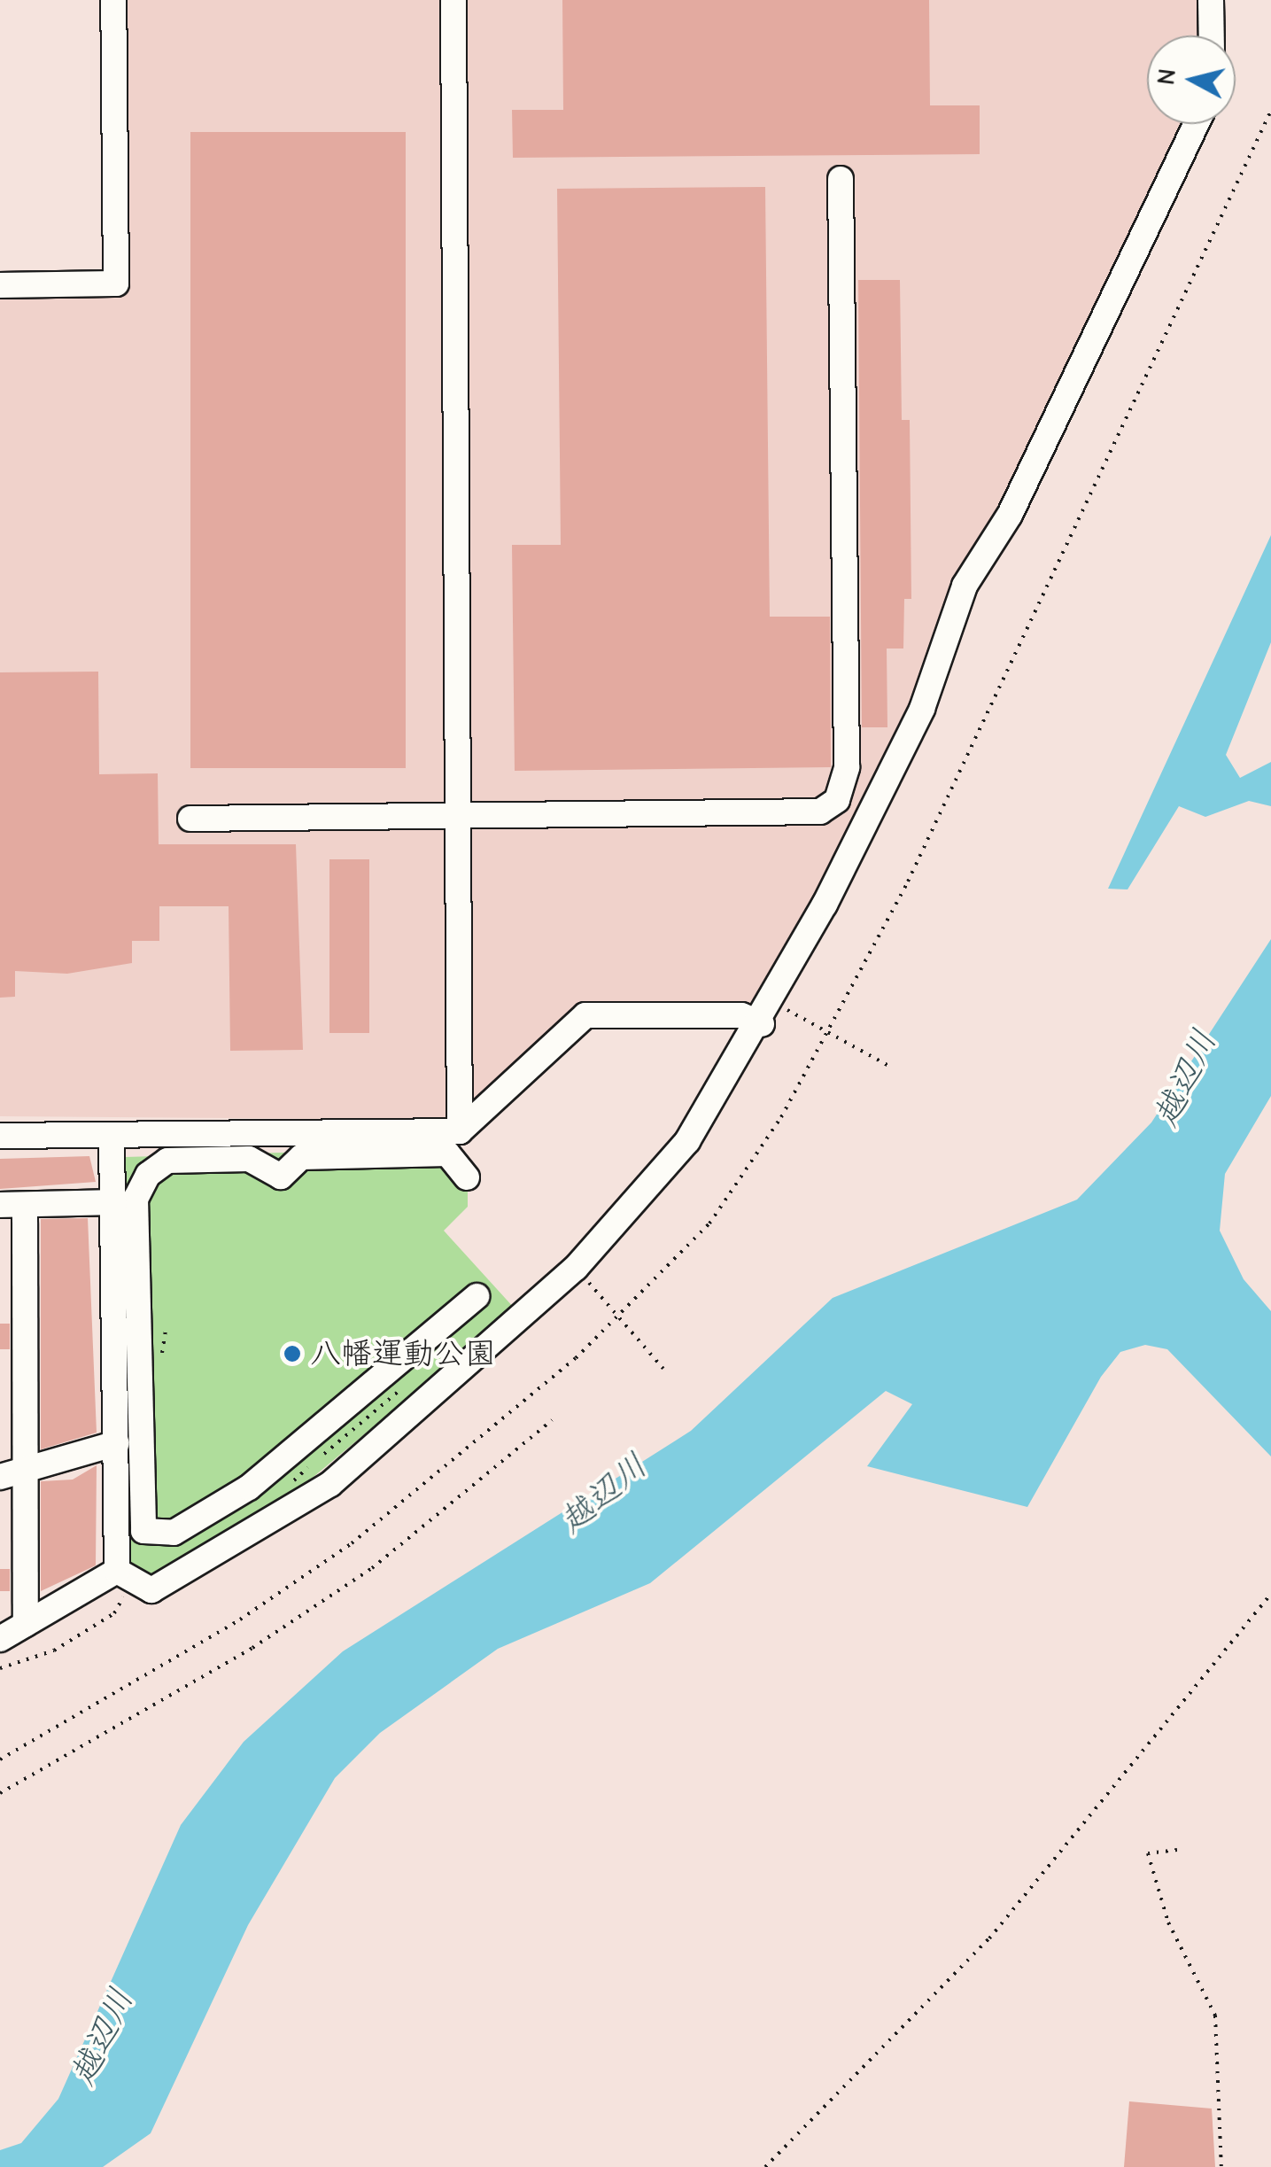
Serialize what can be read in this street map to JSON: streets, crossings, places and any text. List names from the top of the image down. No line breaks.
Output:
{"water":["越辺川"],"places":["八幡運動公園"],"north":"left"}
